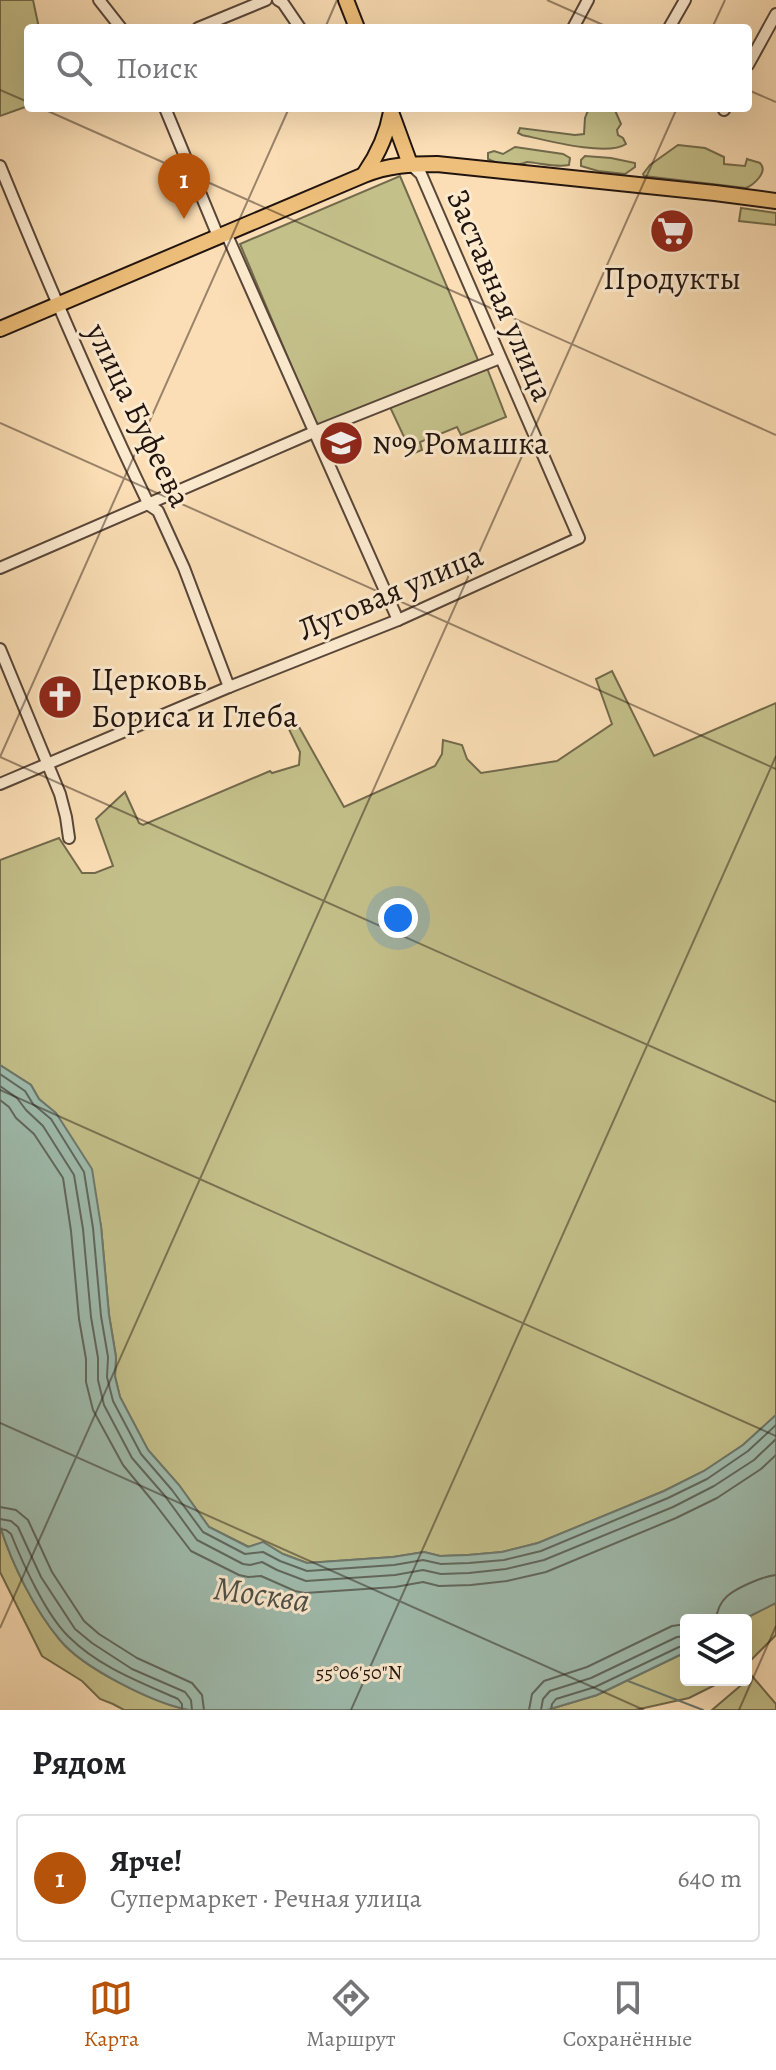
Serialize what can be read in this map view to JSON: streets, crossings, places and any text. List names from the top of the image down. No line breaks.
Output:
{"streets":{"street":["Заставная улица","улица Буфеева","Луговая улица"]},"crossings":[["Заставная улица","Луговая улица"],["улица Буфеева","Луговая улица"]],"water":["Москва"],"places":{"supermarket":["Продукты"],"school or university":["№9 Ромашка"],"church":["Церковь Бориса и Глеба"]},"page":{"search":"Поиск","pins":"1","heading":"Рядом","list":[{"mark":"1","name":"Ярче!","note":"Супермаркет · Речная улица","value":"640 m"}],"nav":["Карта","Маршрут","Сохранённые"]},"coordinates":["55°06'50\"N"]}
